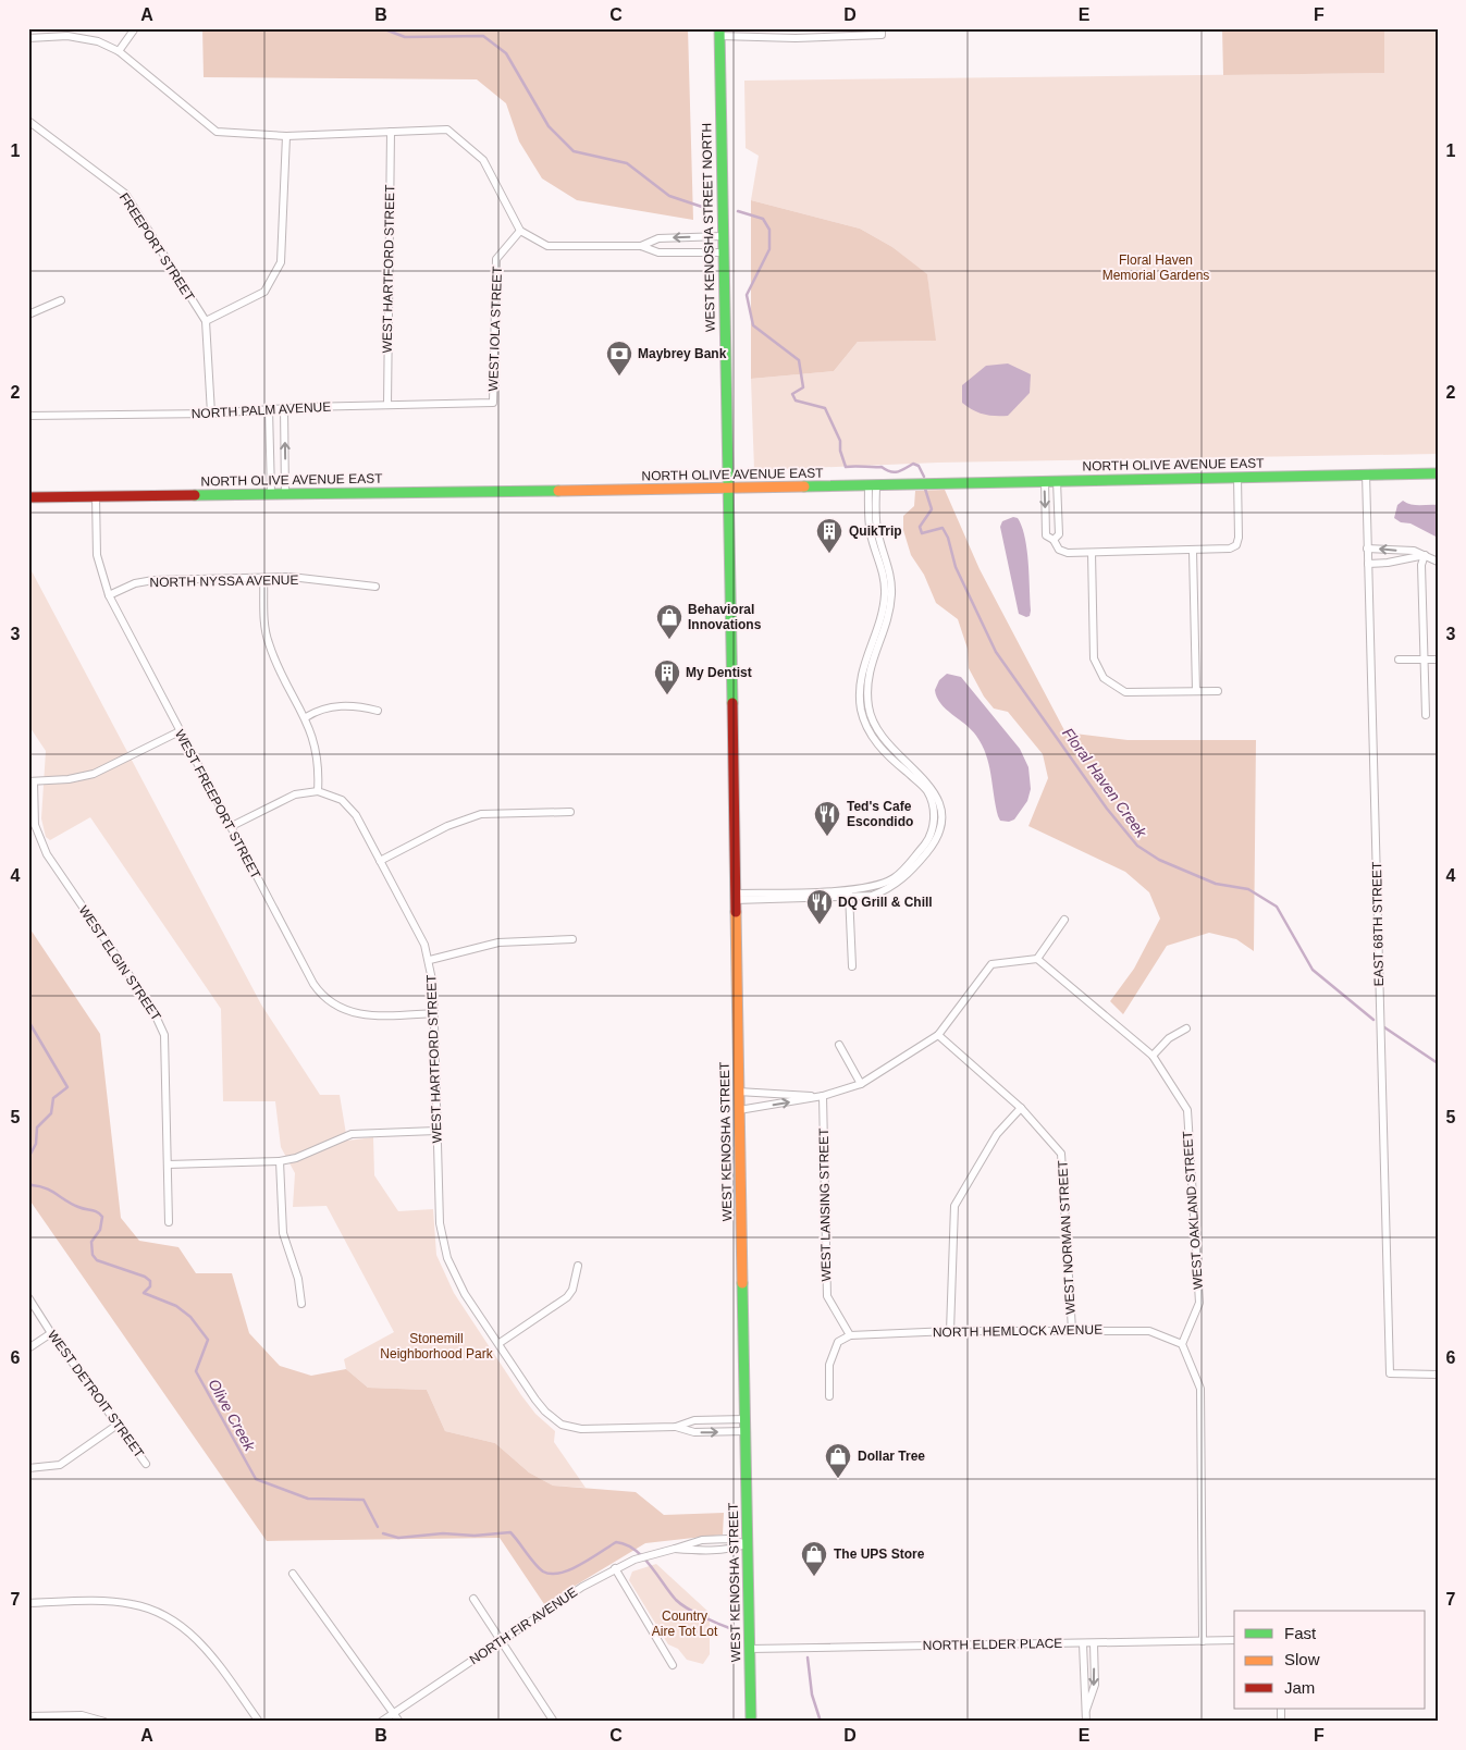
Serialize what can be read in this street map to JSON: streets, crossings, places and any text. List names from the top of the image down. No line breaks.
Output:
{"streets":{"main road":["WEST KENOSHA STREET NORTH","NORTH OLIVE AVENUE EAST","WEST KENOSHA STREET"],"street":["FREEPORT STREET","WEST HARTFORD STREET","WEST IOLA STREET","NORTH PALM AVENUE","NORTH NYSSA AVENUE","WEST FREEPORT STREET","EAST 68TH STREET","WEST ELGIN STREET","WEST LANSING STREET","WEST OAKLAND STREET","WEST NORMAN STREET","NORTH HEMLOCK AVENUE","WEST DETROIT STREET","NORTH FIR AVENUE","NORTH ELDER PLACE"]},"crossings":[["WEST KENOSHA STREET NORTH","NORTH OLIVE AVENUE EAST"],["WEST KENOSHA STREET NORTH","WEST KENOSHA STREET"],["FREEPORT STREET","NORTH PALM AVENUE"],["WEST HARTFORD STREET","NORTH PALM AVENUE"],["WEST HARTFORD STREET","WEST FREEPORT STREET"],["WEST IOLA STREET","NORTH PALM AVENUE"],["NORTH OLIVE AVENUE EAST","WEST FREEPORT STREET"],["NORTH OLIVE AVENUE EAST","EAST 68TH STREET"],["NORTH NYSSA AVENUE","WEST FREEPORT STREET"],["WEST KENOSHA STREET","NORTH FIR AVENUE"],["WEST KENOSHA STREET","NORTH ELDER PLACE"],["WEST LANSING STREET","NORTH HEMLOCK AVENUE"],["WEST OAKLAND STREET","NORTH HEMLOCK AVENUE"],["WEST NORMAN STREET","NORTH HEMLOCK AVENUE"]],"water":["Floral Haven Creek","Olive Creek"],"parks":["Floral Haven Memorial Gardens","Stonemill Neighborhood Park","Country Aire Tot Lot"],"places":{"bank":["Maybrey Bank"],"building":["QuikTrip","My Dentist"],"shop":["Behavioral Innovations","Dollar Tree","The UPS Store"],"restaurant":["Ted's Cafe Escondido","DQ Grill & Chill"]},"legend":["Fast","Slow","Jam"],"grid":{"columns":["A","B","C","D","E","F"],"rows":["1","2","3","4","5","6","7"]}}
